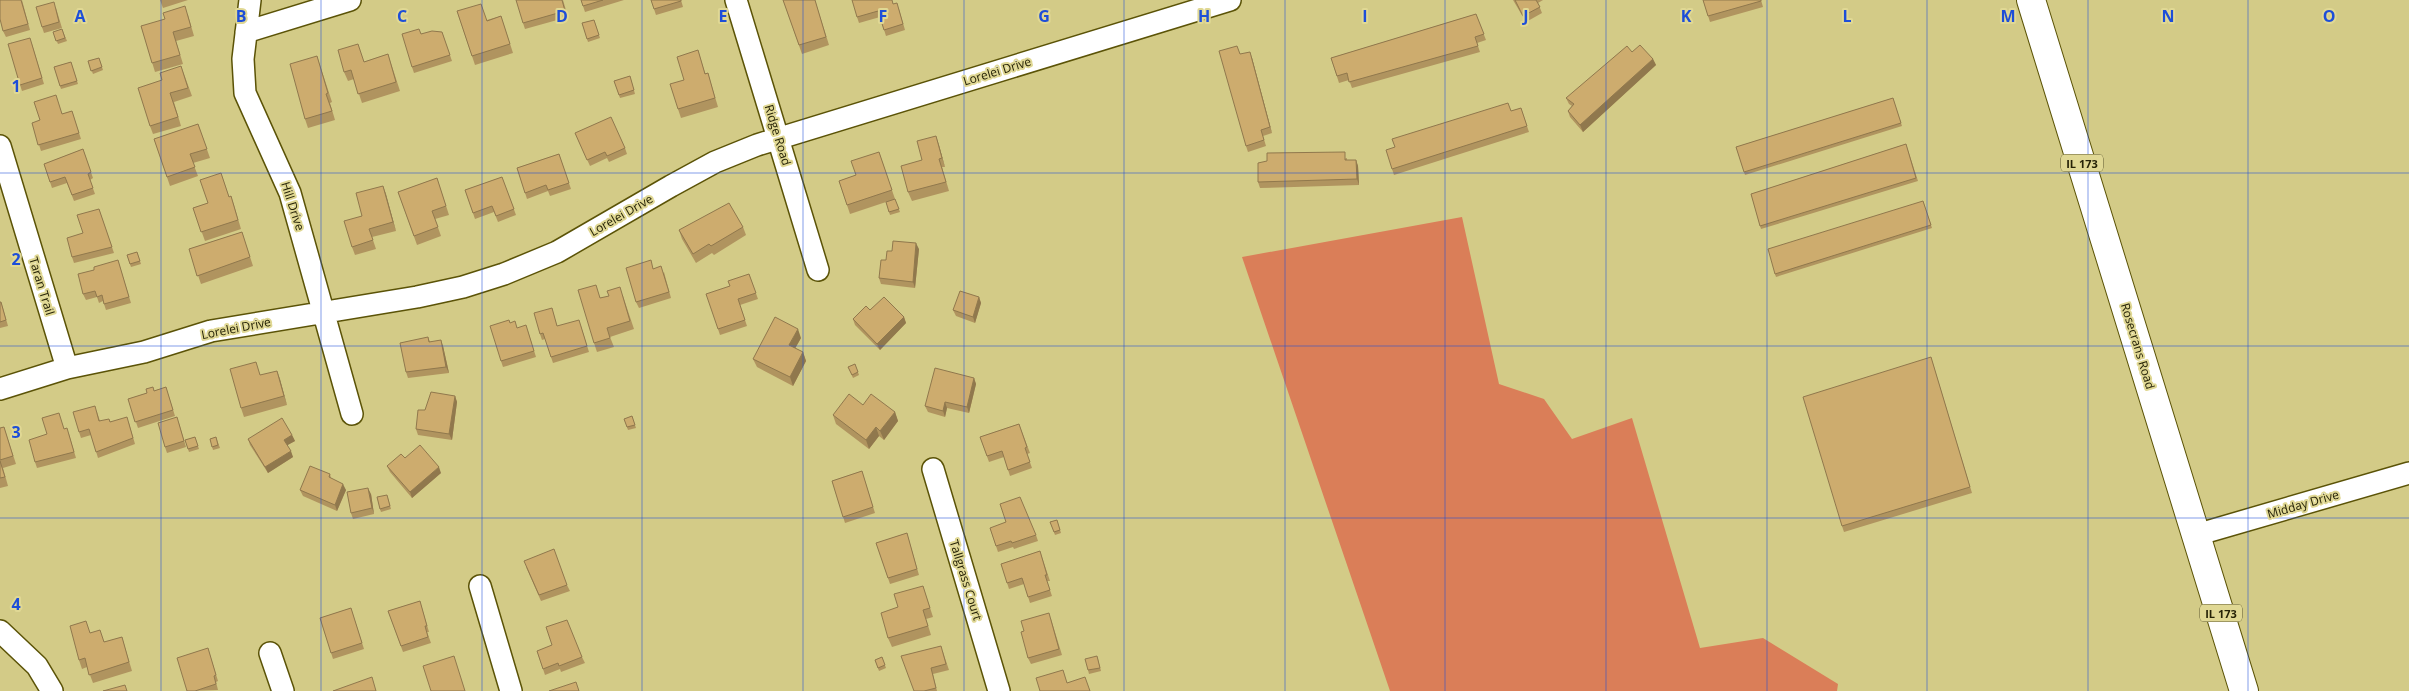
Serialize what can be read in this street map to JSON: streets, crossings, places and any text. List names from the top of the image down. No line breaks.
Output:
{"streets":{"main road":["IL 173","Rosecrans Road"],"street":["Lorelei Drive","Ridge Road","Hill Drive","Taran Trail","Midday Drive","Tallgrass Court"]},"crossings":[["Lorelei Drive","Ridge Road"],["Lorelei Drive","Hill Drive"],["Lorelei Drive","Taran Trail"],["Rosecrans Road","Midday Drive"]],"grid":{"columns":["A","B","C","D","E","F","G","H","I","J","K","L","M","N","O"],"rows":["1","2","3","4"]}}
